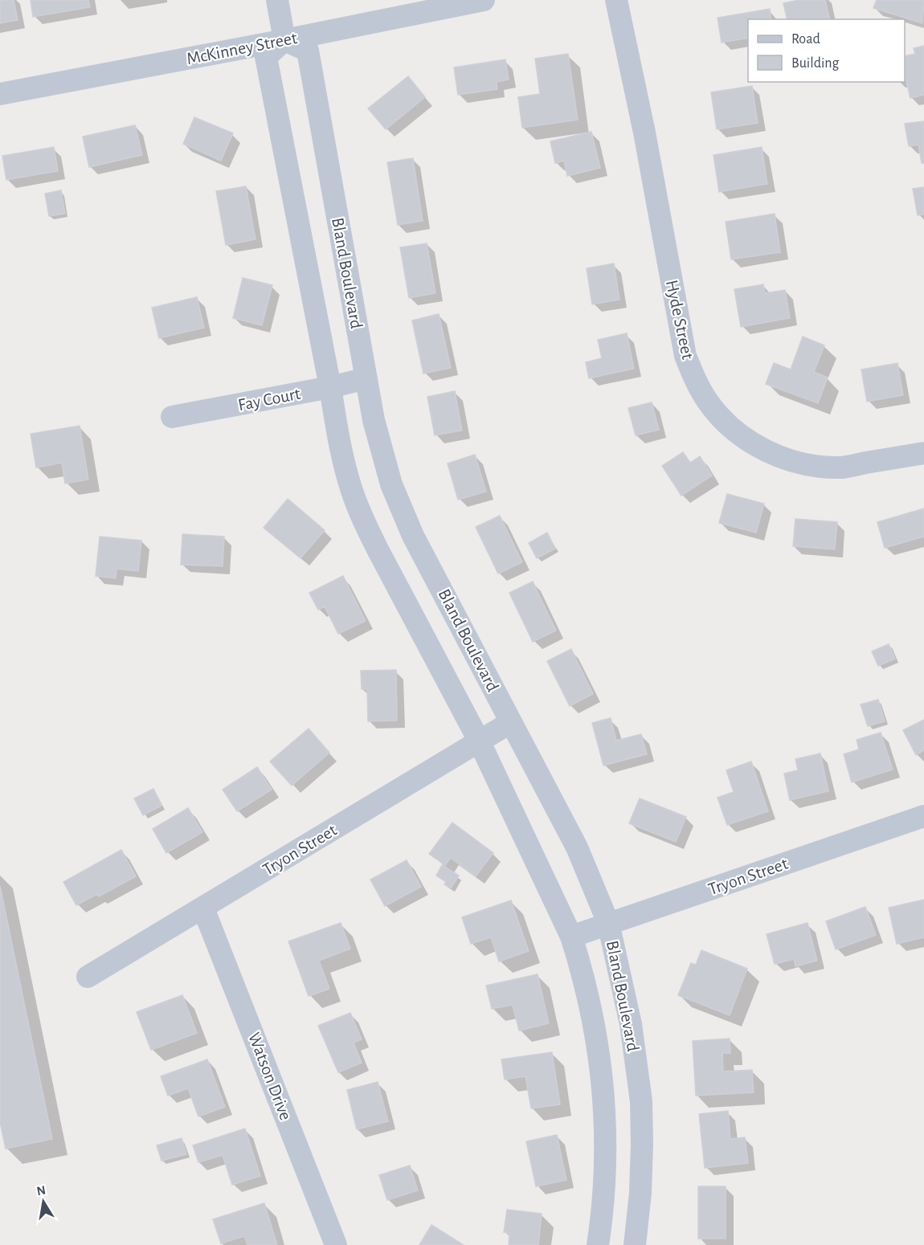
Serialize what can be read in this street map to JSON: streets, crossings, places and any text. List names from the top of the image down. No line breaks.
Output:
{"streets":{"street":["McKinney Street","Bland Boulevard","Hyde Street","Fay Court","Tryon Street","Watson Drive"]},"crossings":[["McKinney Street","Bland Boulevard"],["Bland Boulevard","Fay Court"],["Bland Boulevard","Tryon Street"],["Tryon Street","Watson Drive"]],"legend":["Road","Building"],"north":"top"}
